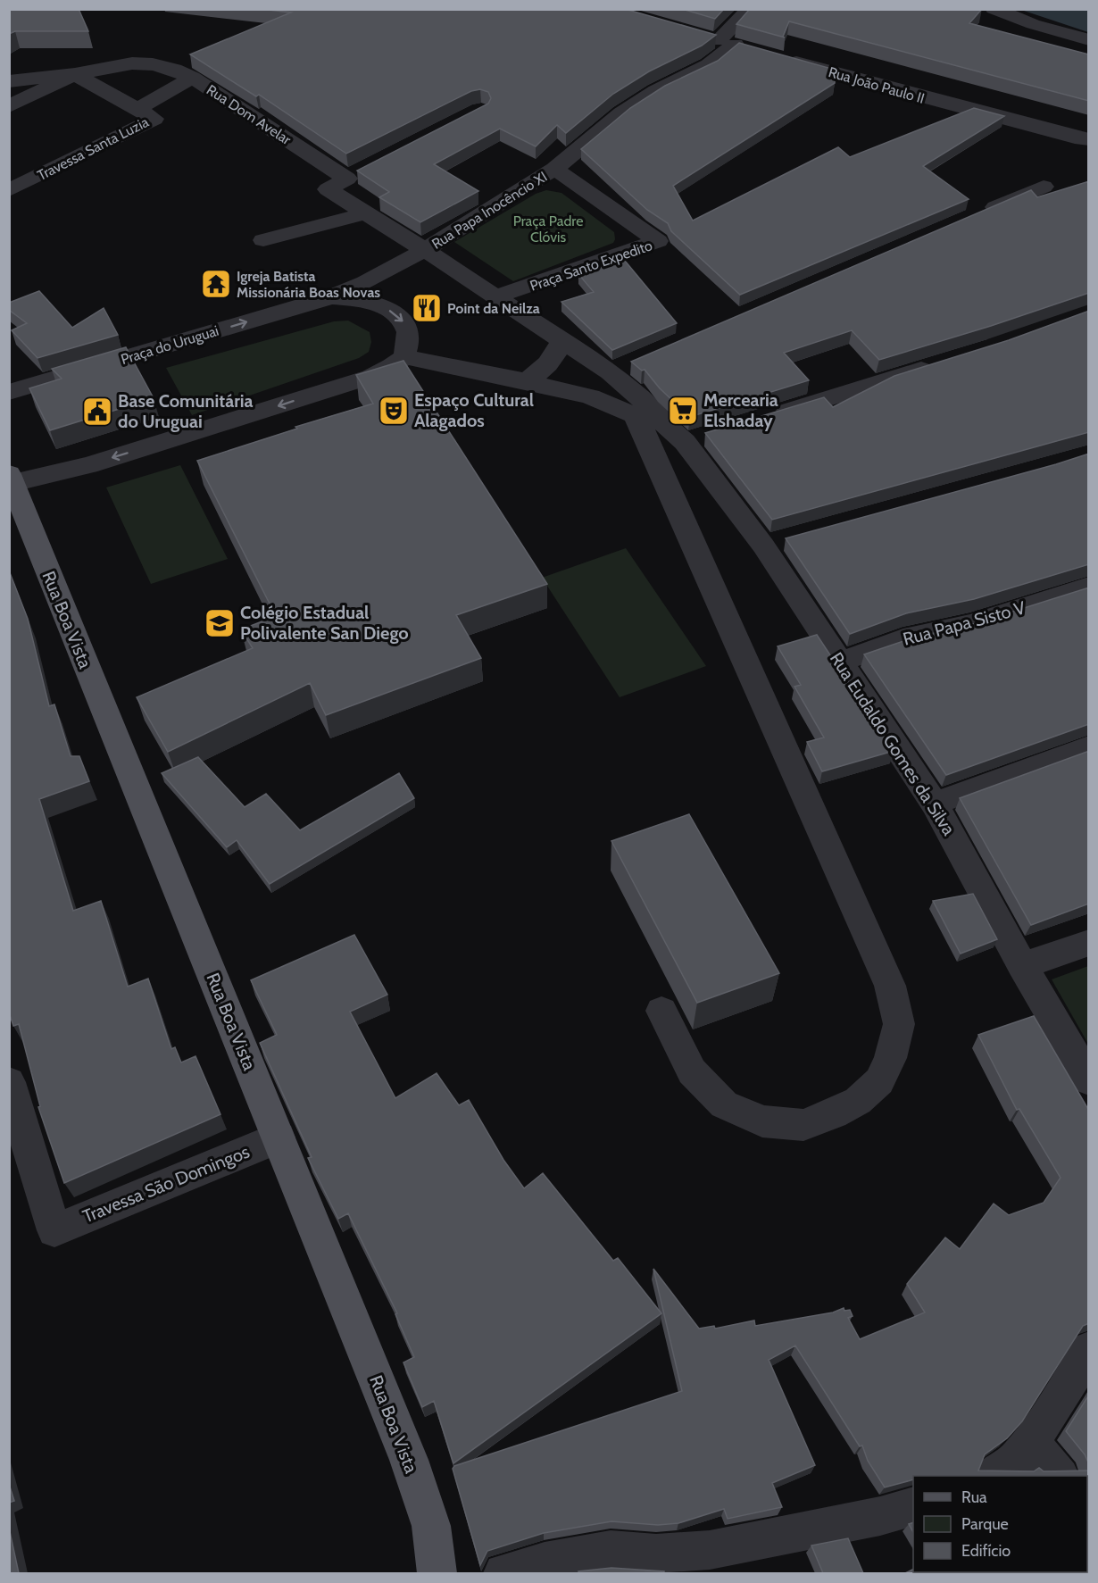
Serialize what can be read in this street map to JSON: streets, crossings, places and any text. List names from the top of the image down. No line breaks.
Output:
{"streets":{"main road":["Rua Boa Vista"],"street":["Rua João Paulo II","Rua Dom Avelar","Travessa Santa Luzia","Rua Papa Inocêncio XI","Praça Santo Expedito","Praça do Uruguai","Rua Papa Sisto V","Rua Eudaldo Gomes da Silva","Travessa São Domingos"]},"crossings":[["Rua Dom Avelar","Travessa Santa Luzia"],["Rua Papa Inocêncio XI","Praça Santo Expedito"],["Rua Papa Inocêncio XI","Praça do Uruguai"],["Rua Papa Inocêncio XI","Rua Eudaldo Gomes da Silva"],["Praça Santo Expedito","Rua Eudaldo Gomes da Silva"],["Praça do Uruguai","Rua Eudaldo Gomes da Silva"],["Rua Boa Vista","Travessa São Domingos"],["Rua Papa Sisto V","Rua Eudaldo Gomes da Silva"]],"parks":["Praça Padre Clóvis"],"places":{"temple":["Igreja Batista Missionária Boas Novas"],"restaurant":["Point da Neilza"],"theatre":["Espaço Cultural Alagados"],"supermarket":["Mercearia Elshaday"],"public building":["Base Comunitária do Uruguai"],"school or university":["Colégio Estadual Polivalente San Diego"]},"legend":["Rua","Parque","Edifício"]}
